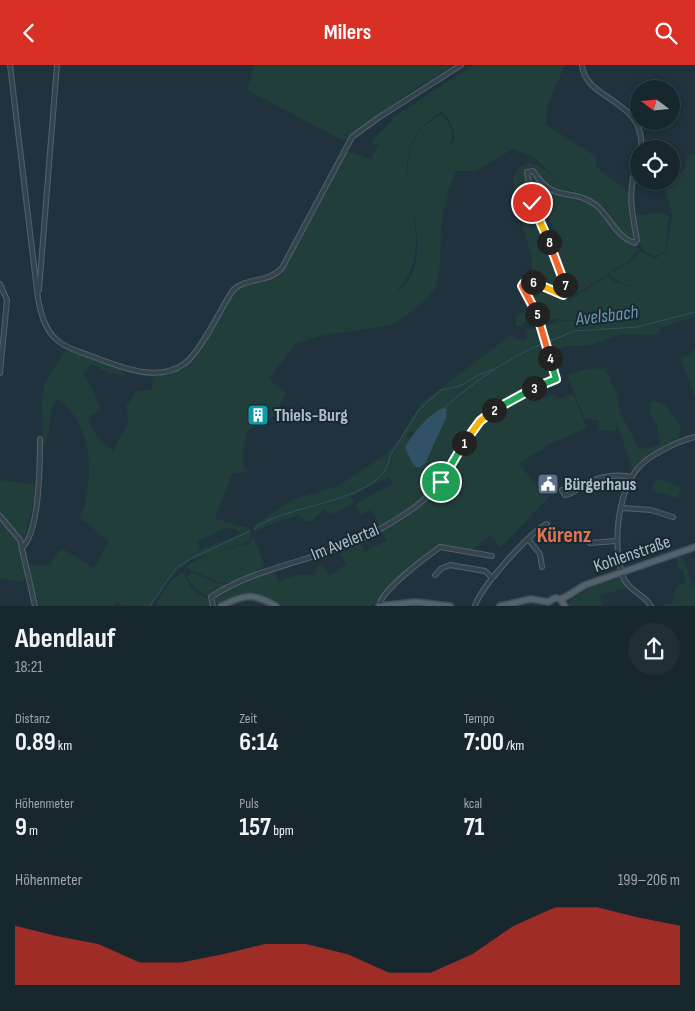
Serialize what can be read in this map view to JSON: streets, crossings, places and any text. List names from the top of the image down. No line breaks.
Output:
{"streets":{"main road":["Kohlenstraße"],"street":["Im Avelertal"]},"districts":["Kürenz"],"water":["Avelsbach"],"places":{"building":["Thiels-Burg"],"public building":["Bürgerhaus"]},"north":"left","page":{"header":"Milers","pins":["8","6","7","5","4","3","2","1"],"heading":["Abendlauf","18:21"],"stats":[["Distanz","0.89 km"],["Zeit","6:14"],["Tempo","7:00 /km"],["Höhenmeter","9 m"],["Puls","157 bpm"],["kcal","71"]],"chart":["Höhenmeter","199–206 m"]}}
